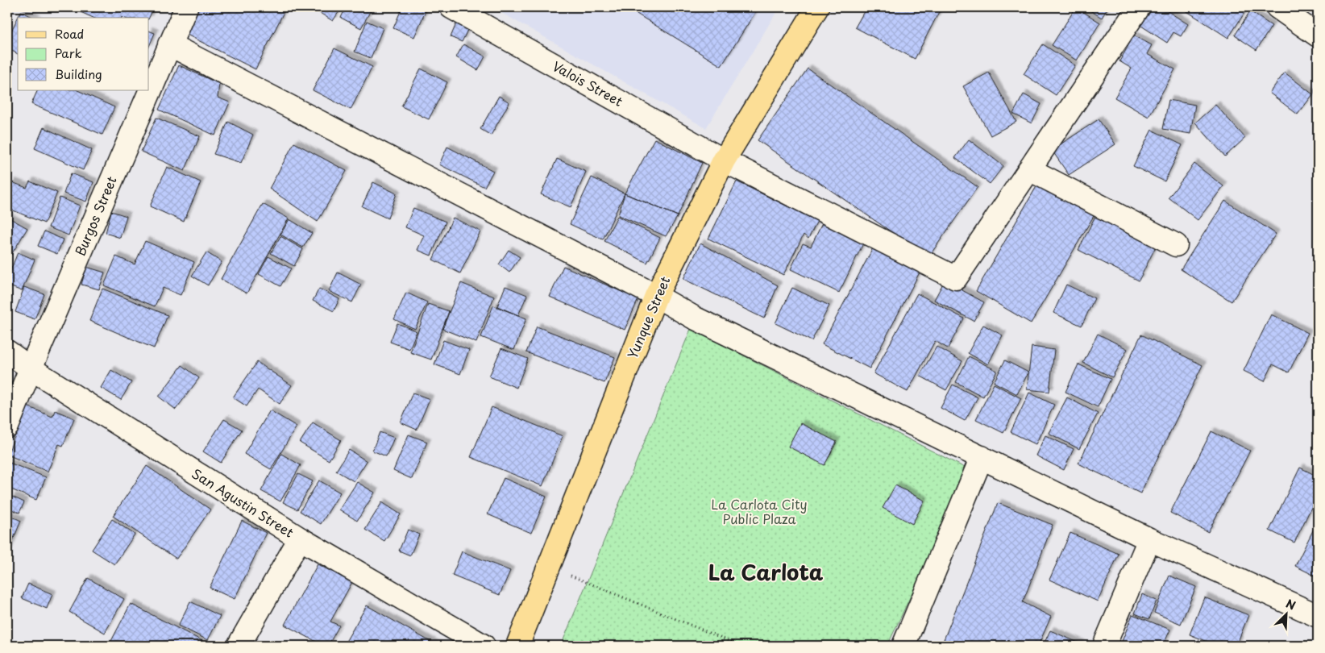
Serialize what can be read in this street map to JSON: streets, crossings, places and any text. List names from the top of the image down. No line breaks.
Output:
{"streets":{"main road":["Yunque Street"],"street":["Valois Street","Burgos Street","San Agustin Street"]},"crossings":[["Valois Street","Yunque Street"],["Burgos Street","San Agustin Street"]],"districts":["La Carlota"],"parks":["La Carlota City Public Plaza"],"legend":["Road","Park","Building"],"north":"top right"}
